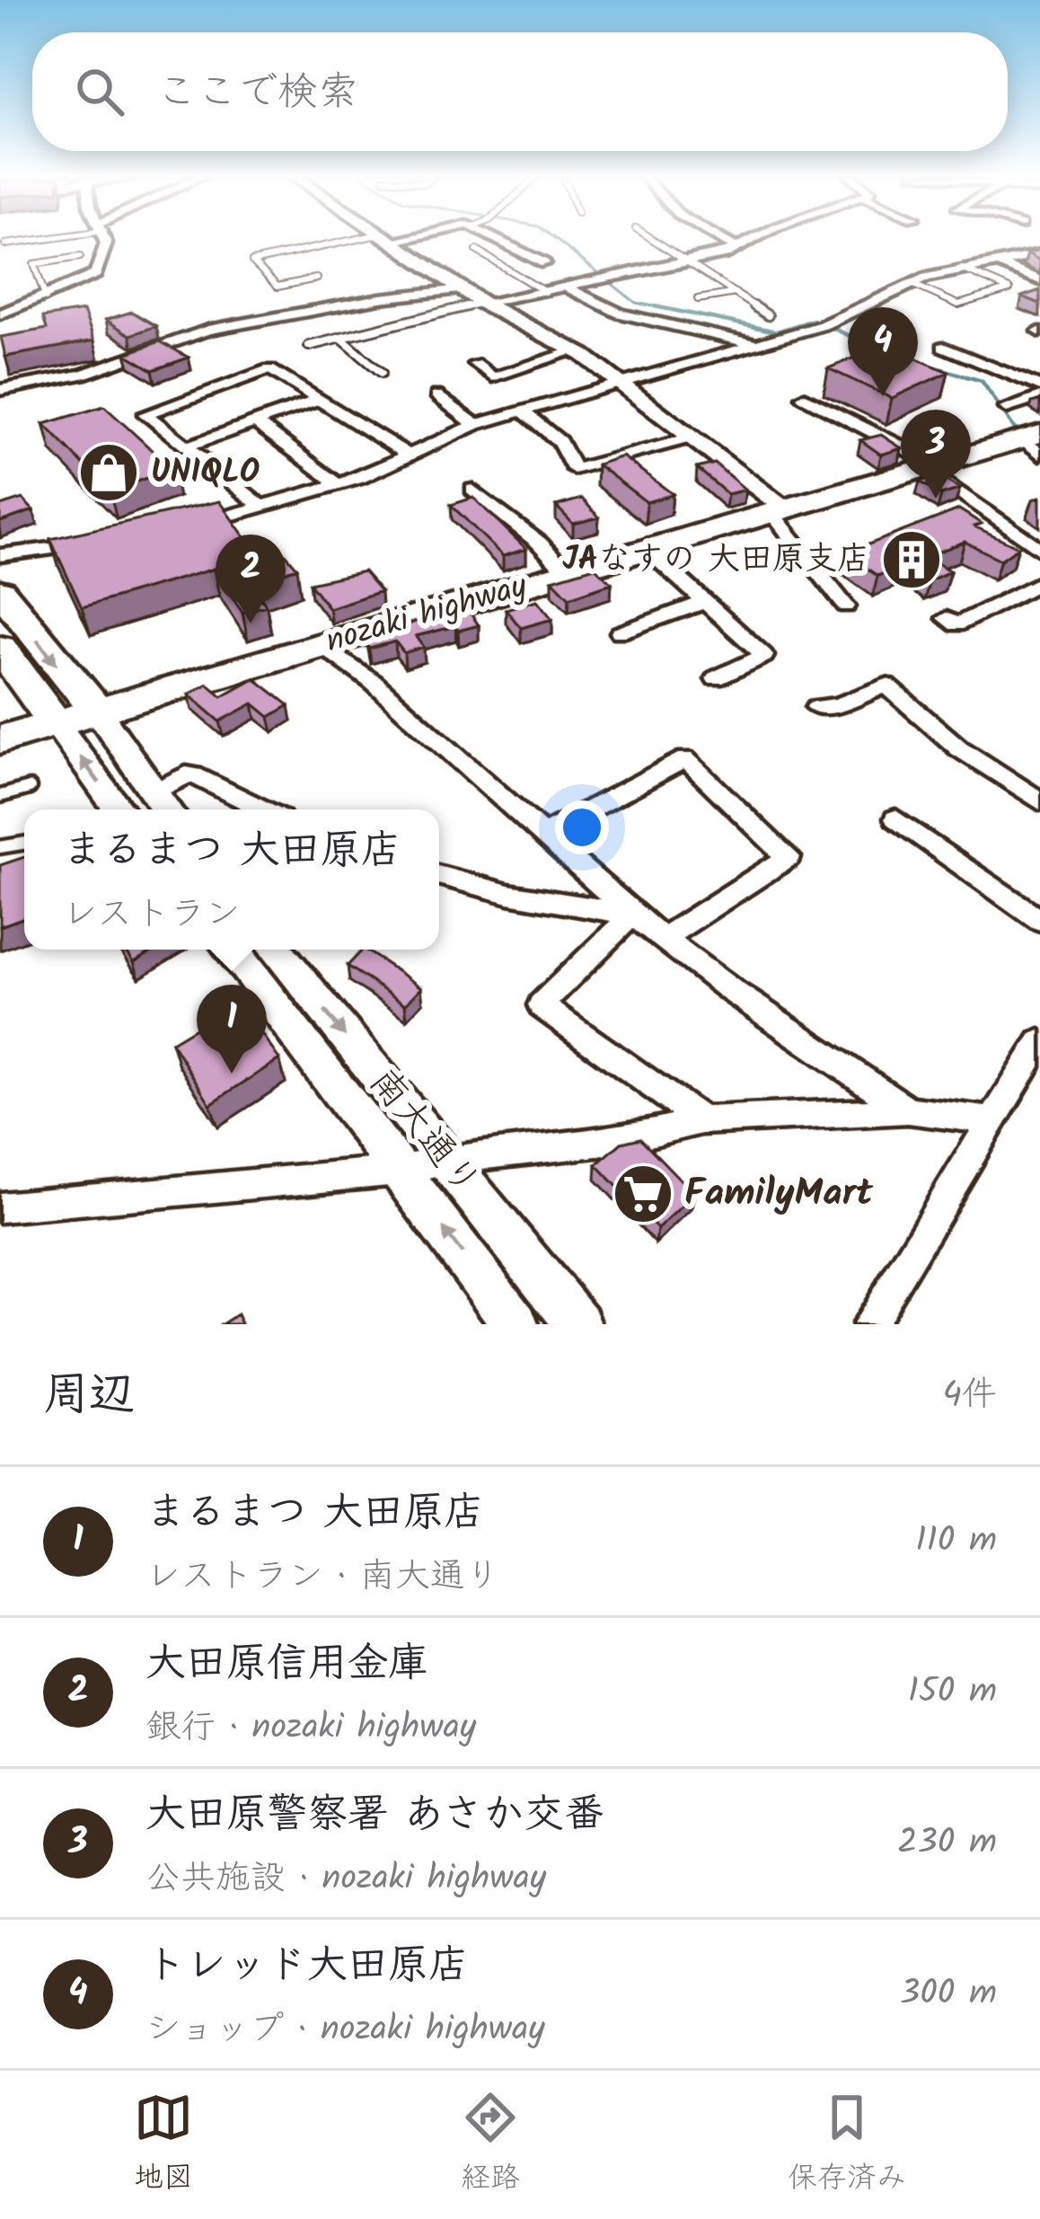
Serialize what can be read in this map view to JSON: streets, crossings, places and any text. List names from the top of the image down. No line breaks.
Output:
{"streets":{"highway":["nozaki highway"],"street":["南大通り"]},"places":{"shop":["UNIQLO"],"building":["JAなすの 大田原支店"],"supermarket":["FamilyMart"]},"page":{"search":"ここで検索","pins":["4","3","2","1"],"popup":["まるまつ 大田原店","レストラン"],"heading":["周辺","4件"],"list":[{"mark":"1","name":"まるまつ 大田原店","note":"レストラン · 南大通り","value":"110 m"},{"mark":"2","name":"大田原信用金庫","note":"銀行 · nozaki highway","value":"150 m"},{"mark":"3","name":"大田原警察署 あさか交番","note":"公共施設 · nozaki highway","value":"230 m"},{"mark":"4","name":"トレッド大田原店","note":"ショップ · nozaki highway","value":"300 m"}],"nav":["地図","経路","保存済み"]}}
